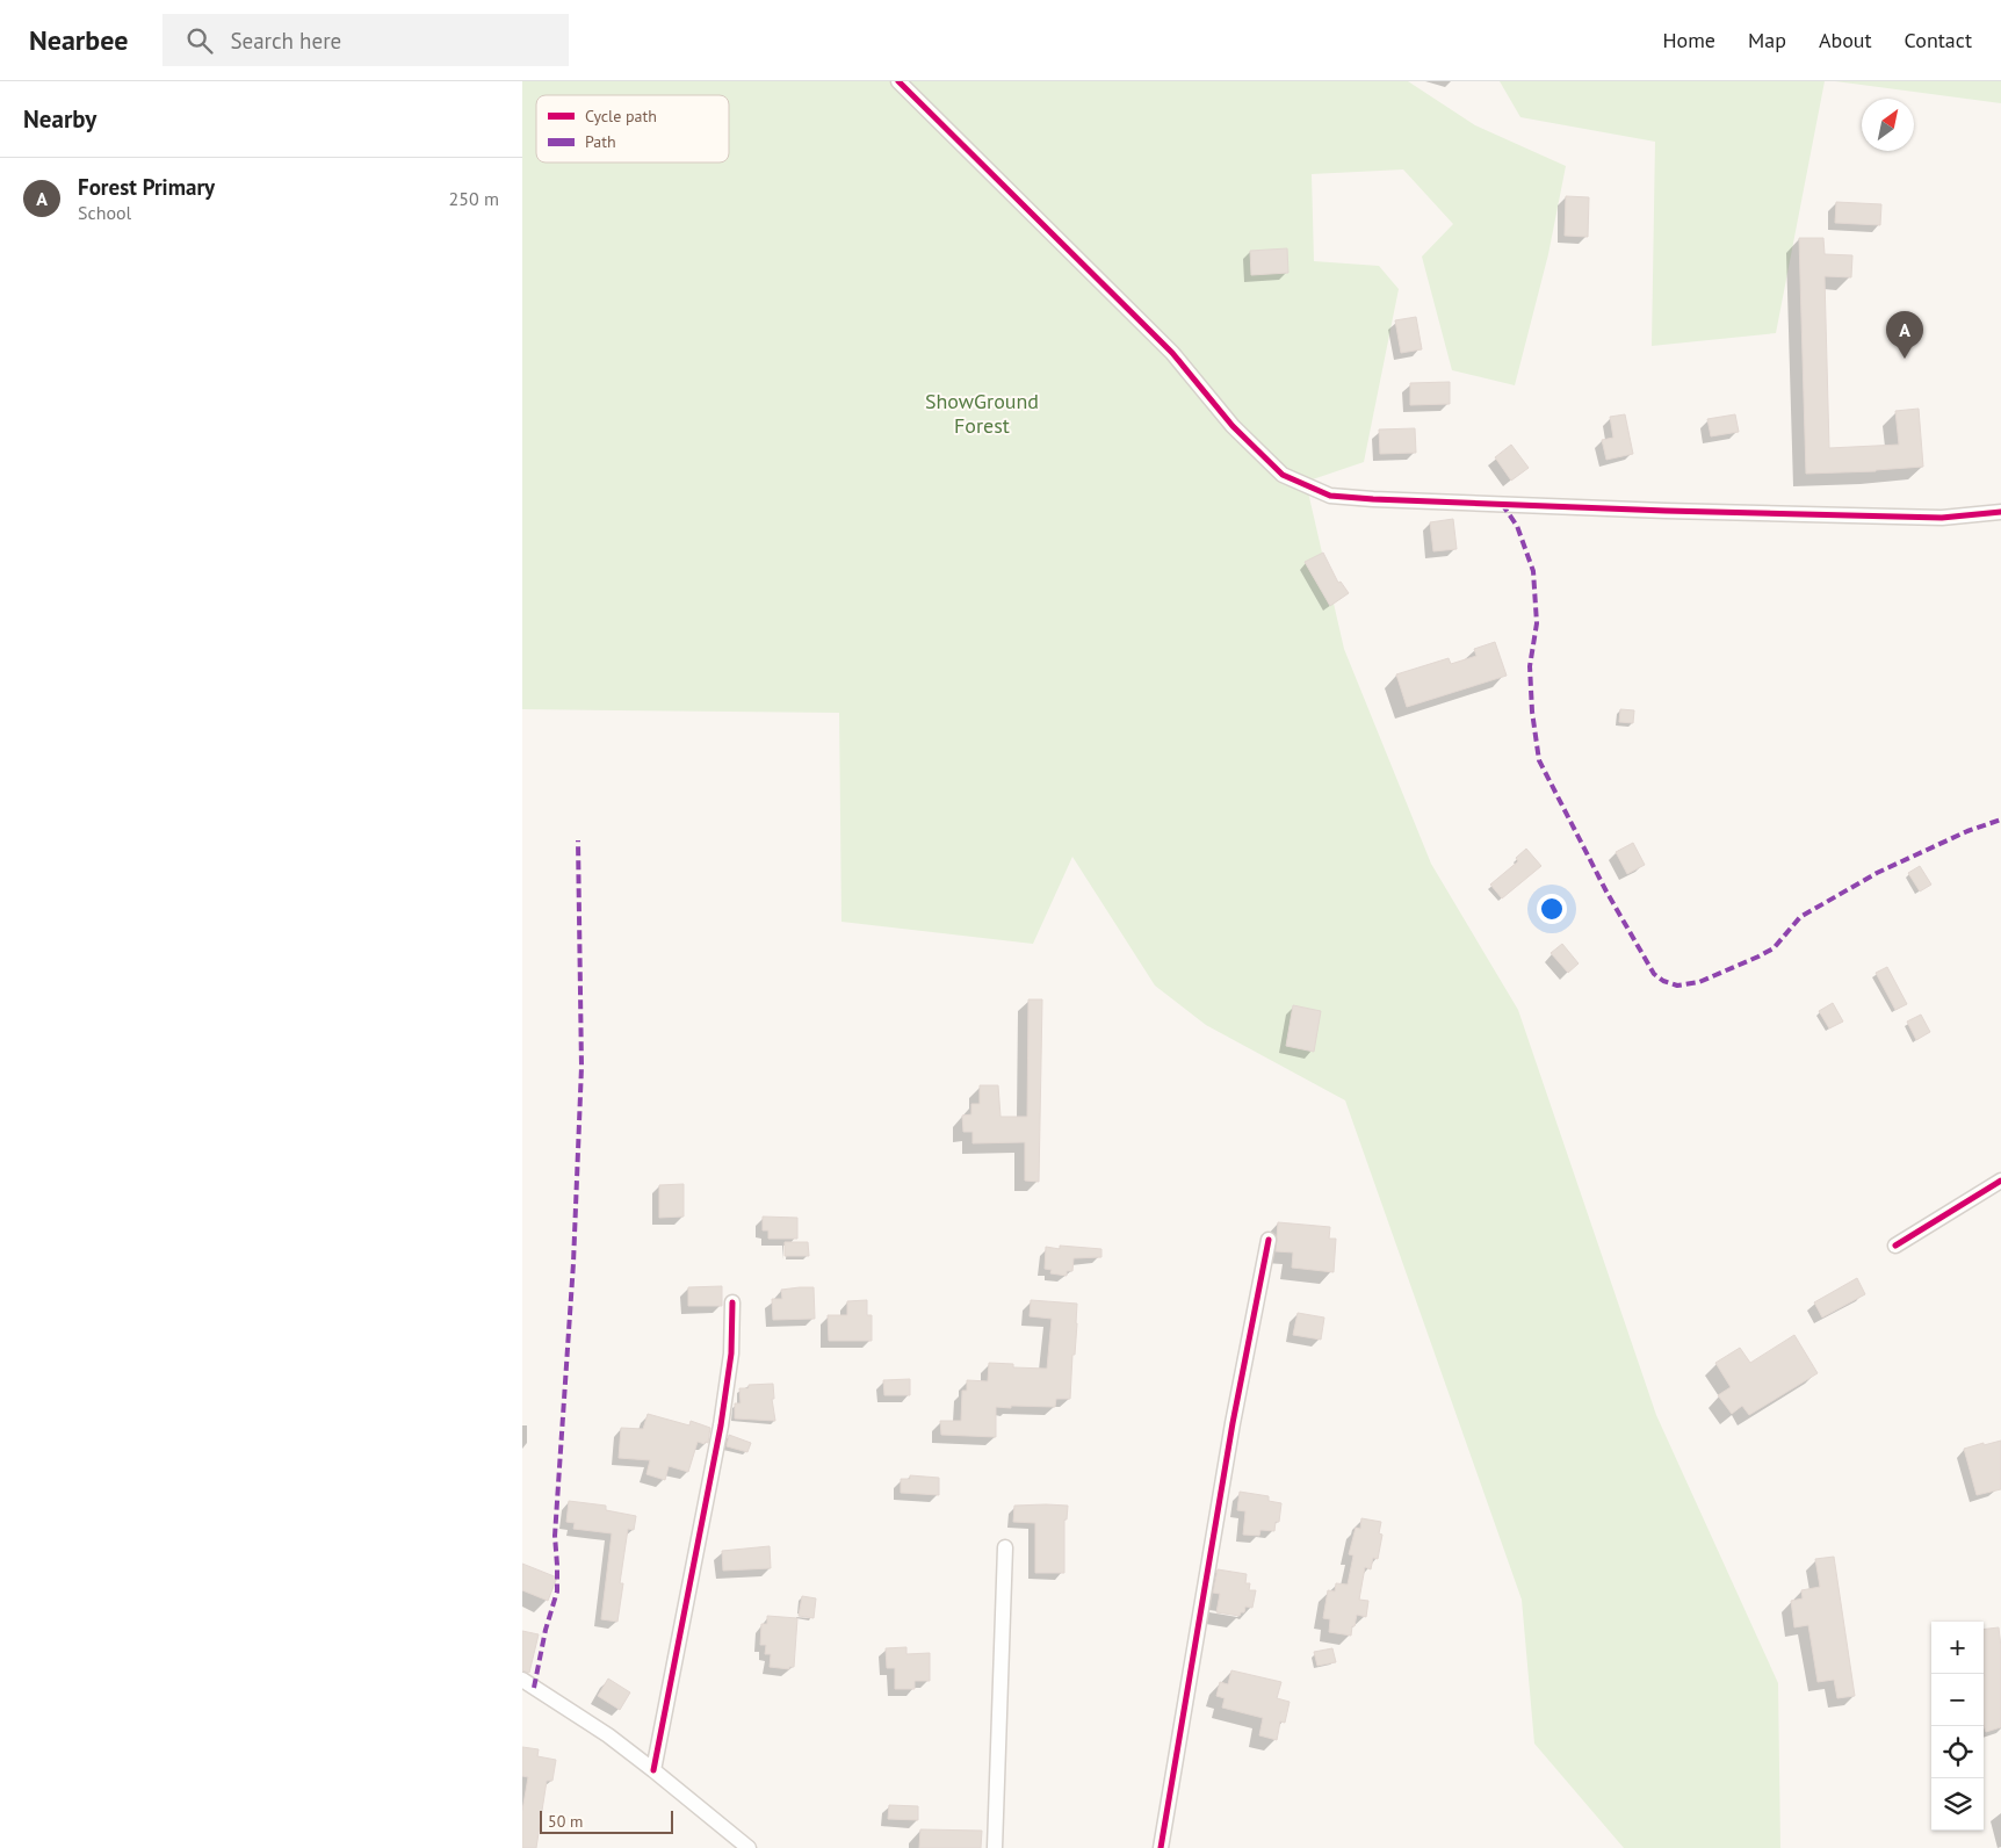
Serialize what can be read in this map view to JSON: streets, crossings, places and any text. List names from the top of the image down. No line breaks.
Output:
{"parks":["ShowGround Forest"],"legend":["Cycle path","Path"],"scale_bar":"50 m","north":"top right","page":{"header":"Nearbee","search":"Search here","nav":["Home","Map","About","Contact"],"heading":"Nearby","list":[{"mark":"A","name":"Forest Primary","note":"School","value":"250 m"}],"pins":"A","map_buttons":["+","−"],"scale":"50 m"}}
